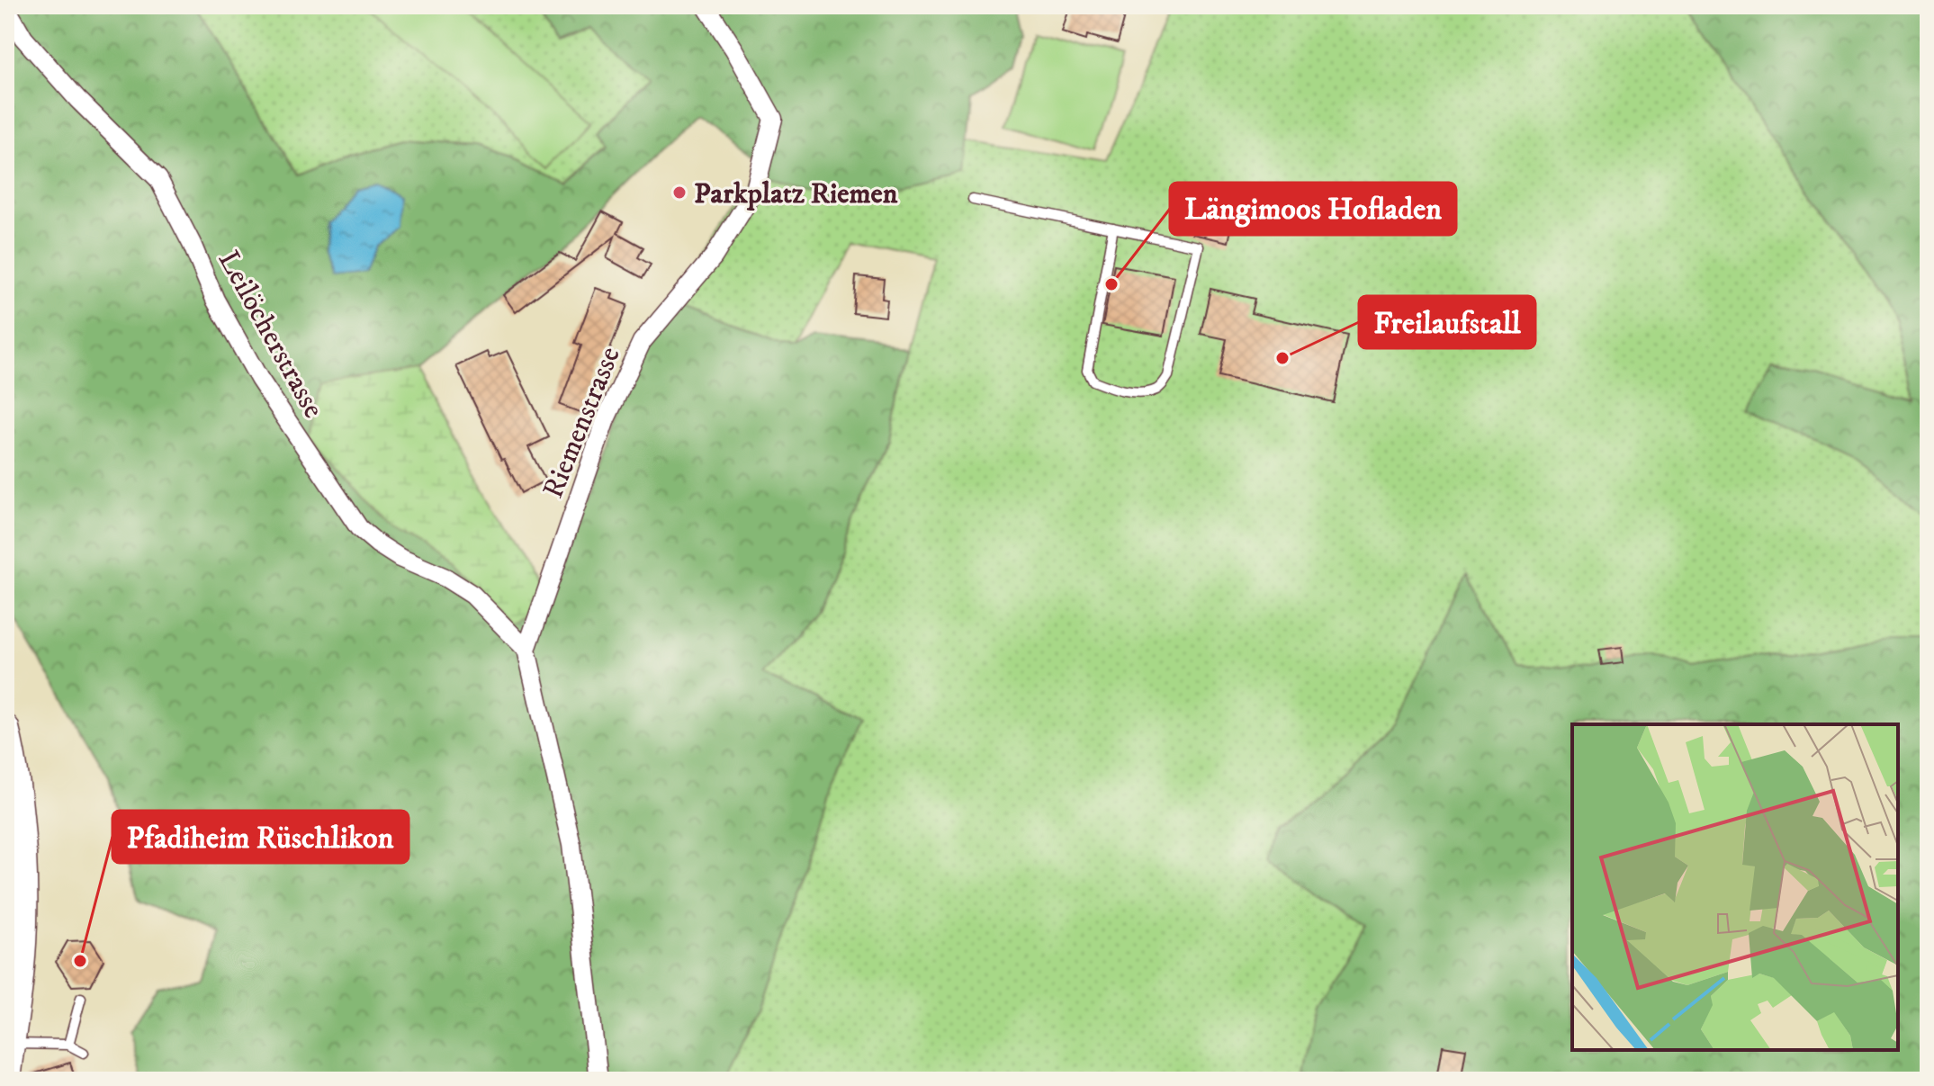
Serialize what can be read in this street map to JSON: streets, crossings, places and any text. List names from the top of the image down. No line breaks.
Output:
{"streets":{"street":["Leilöcherstrasse","Riemenstrasse"]},"crossings":[["Leilöcherstrasse","Riemenstrasse"]],"places":["Parkplatz Riemen","Längimoos Hofladen","Freilaufstall","Pfadiheim Rüschlikon"]}
